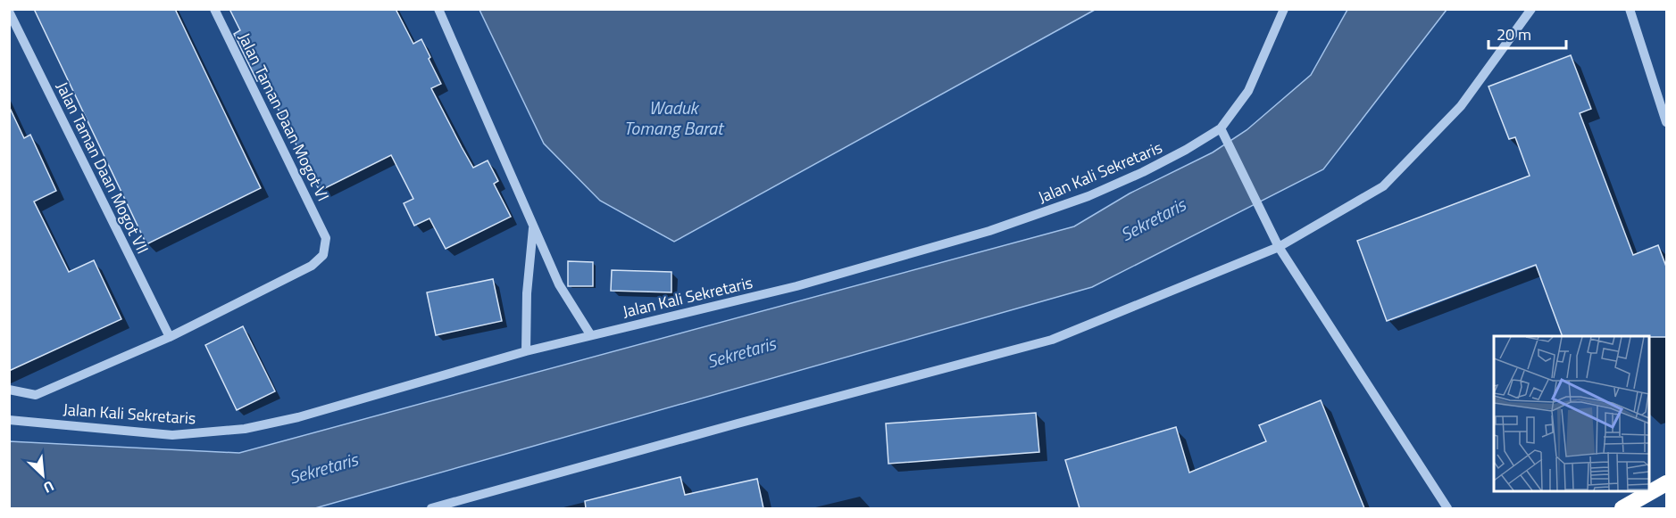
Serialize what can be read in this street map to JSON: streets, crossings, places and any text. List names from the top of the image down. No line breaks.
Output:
{"streets":{"street":["Jalan Taman Daan Mogot VI","Jalan Taman Daan Mogot VII","Jalan Kali Sekretaris"]},"crossings":[["Jalan Taman Daan Mogot VI","Jalan Taman Daan Mogot VII"]],"water":["Waduk Tomang Barat","Sekretaris"],"scale_bar":"20 m","north":"bottom right"}
